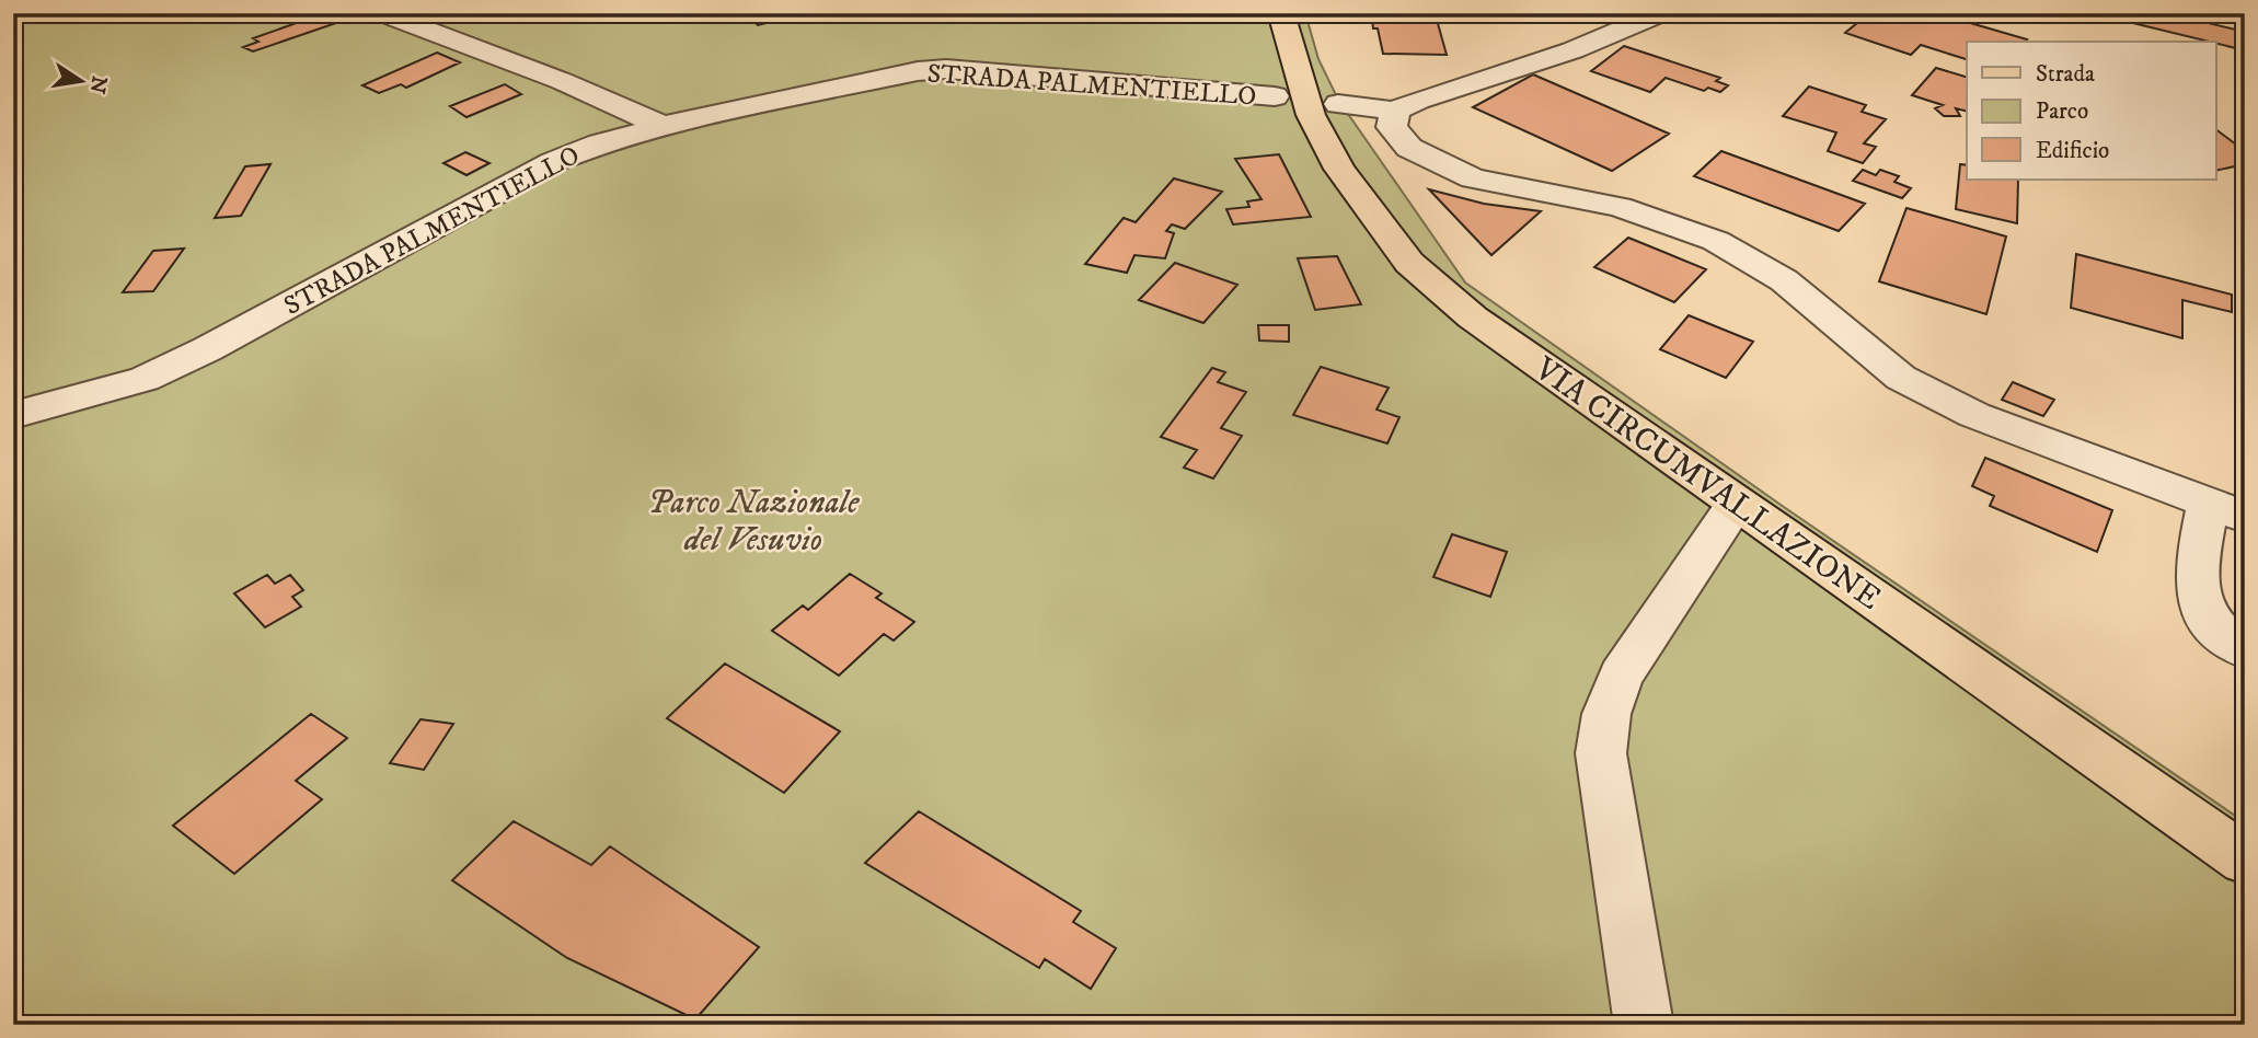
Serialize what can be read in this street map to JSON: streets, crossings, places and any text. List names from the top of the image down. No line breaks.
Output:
{"streets":{"main road":["VIA CIRCUMVALLAZIONE"],"street":["STRADA PALMENTIELLO"]},"parks":["Parco Nazionale del Vesuvio"],"legend":["Strada","Parco","Edificio"],"north":"right"}
